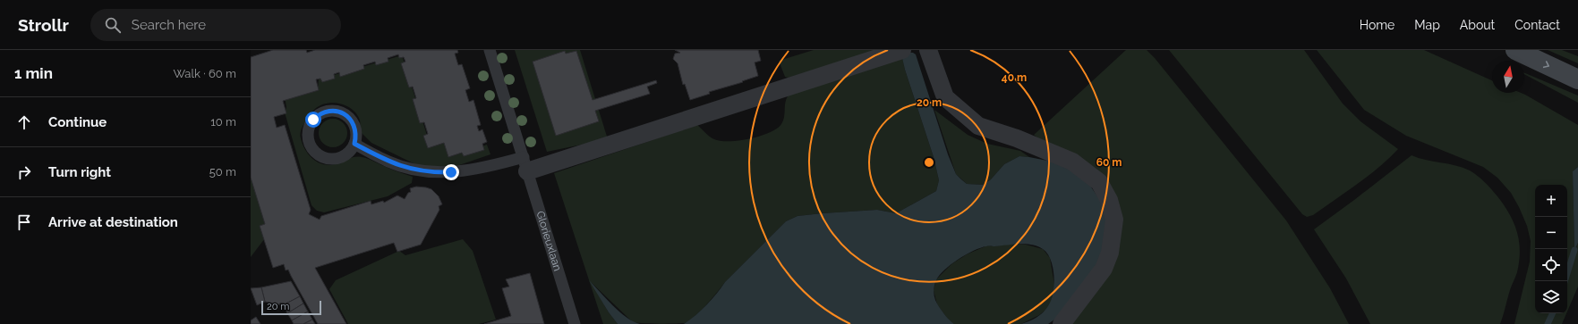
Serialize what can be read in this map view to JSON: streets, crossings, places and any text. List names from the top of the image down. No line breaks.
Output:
{"streets":{"lane":["Glorieuxlaan"]},"scale_bar":"20 m","north":"top","page":{"header":"Strollr","search":"Search here","nav":["Home","Map","About","Contact"],"heading":["1 min","Walk · 60 m"],"list":[["Continue","10 m"],["Turn right","50 m"],"Arrive at destination"],"map_buttons":["+","−"],"scale":"20 m"},"rings":["40 m","20 m","60 m"]}
